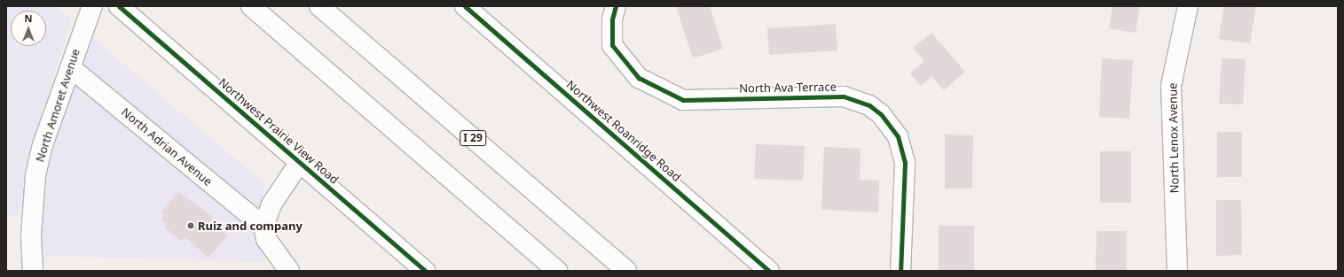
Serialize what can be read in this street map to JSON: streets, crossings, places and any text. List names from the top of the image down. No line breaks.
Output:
{"streets":{"main road":["North Ava Terrace","North Amoret Avenue","Northwest Prairie View Road","Northwest Roanridge Road","I 29","North Lenox Avenue","North Adrian Avenue"]},"crossings":[["North Amoret Avenue","North Adrian Avenue"]],"places":["Ruiz and company"],"north":"top"}
